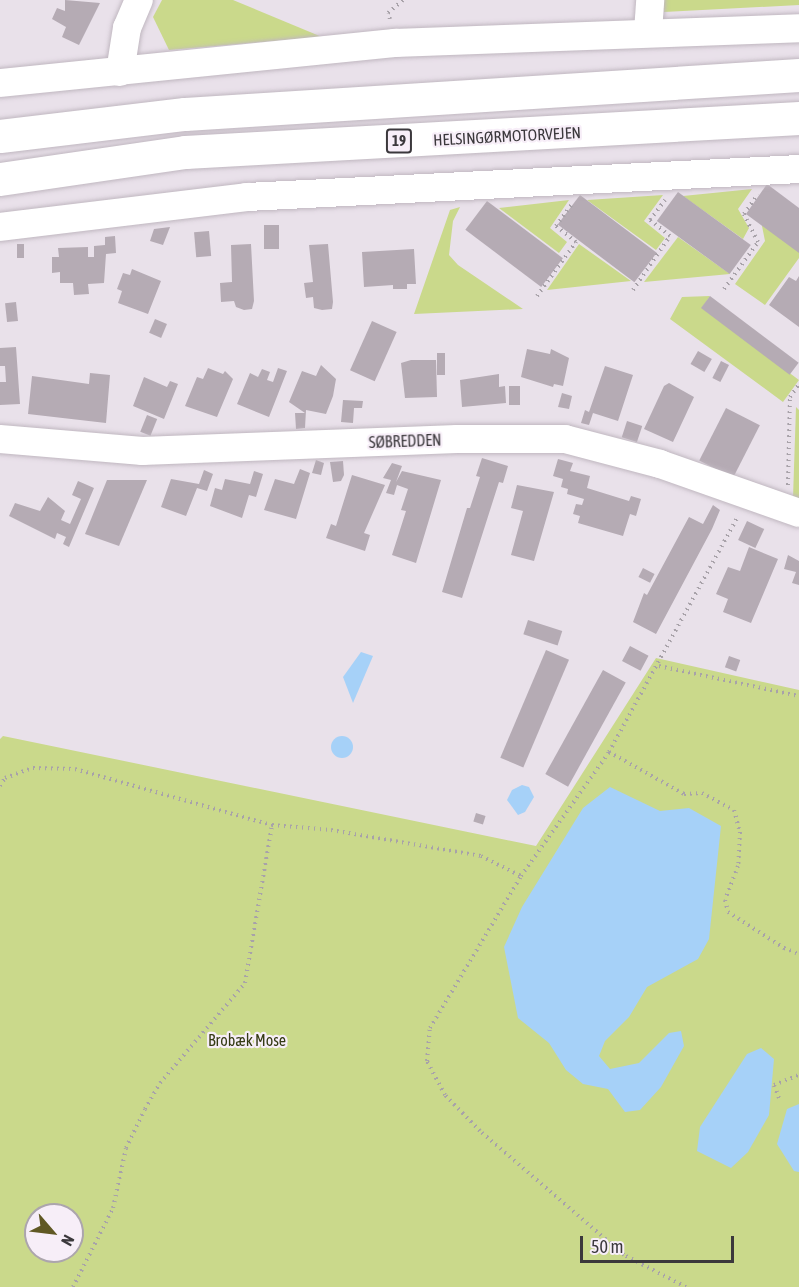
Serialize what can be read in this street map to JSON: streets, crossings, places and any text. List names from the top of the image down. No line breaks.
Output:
{"streets":{"highway":["HELSINGØRMOTORVEJEN","19"],"street":["SØBREDDEN"]},"parks":["Brobæk Mose"],"scale_bar":"50 m","north":"bottom right"}
